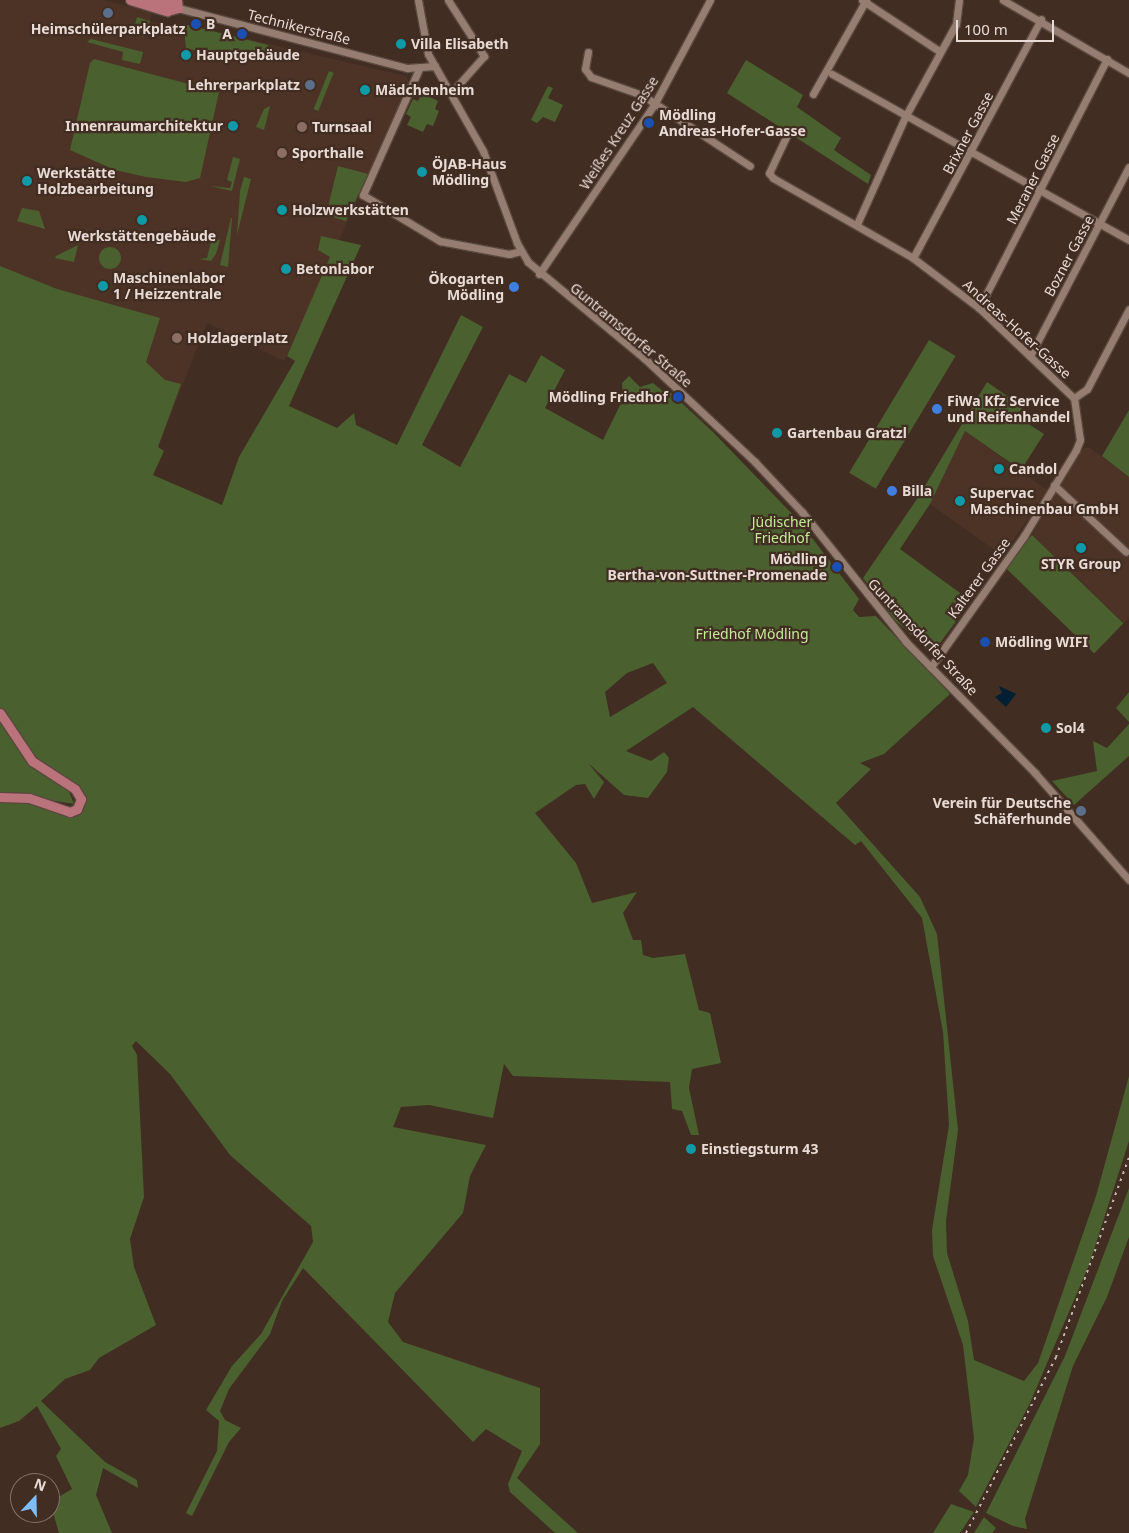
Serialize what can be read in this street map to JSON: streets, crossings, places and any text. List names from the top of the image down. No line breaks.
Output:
{"streets":{"main road":["Technikerstraße"],"street":["Weißes Kreuz Gasse","Brixner Gasse","Meraner Gasse","Bozner Gasse","Andreas-Hofer-Gasse","Guntramsdorfer Straße","Kalterer Gasse"]},"crossings":[["Technikerstraße","Guntramsdorfer Straße"],["Weißes Kreuz Gasse","Guntramsdorfer Straße"],["Brixner Gasse","Andreas-Hofer-Gasse"],["Meraner Gasse","Andreas-Hofer-Gasse"],["Bozner Gasse","Andreas-Hofer-Gasse"],["Andreas-Hofer-Gasse","Kalterer Gasse"],["Guntramsdorfer Straße","Kalterer Gasse"]],"parks":["Jüdischer Friedhof","Friedhof Mödling"],"places":["Heimschülerparkplatz","B","A","Villa Elisabeth","Hauptgebäude","Lehrerparkplatz","Mädchenheim","Mödling Andreas-Hofer-Gasse","Innenraumarchitektur","Turnsaal","Sporthalle","ÖJAB-Haus Mödling","Werkstätte Holzbearbeitung","Holzwerkstätten","Werkstättengebäude","Betonlabor","Maschinenlabor 1 / Heizzentrale","Ökogarten Mödling","Holzlagerplatz","Mödling Friedhof","FiWa Kfz Service und Reifenhandel","Gartenbau Gratzl","Candol","Billa","Supervac Maschinenbau GmbH","STYR Group","Mödling Bertha-von-Suttner-Promenade","Mödling WIFI","Sol4","Verein für Deutsche Schäferhunde","Einstiegsturm 43"],"scale_bar":"100 m","north":"top"}
